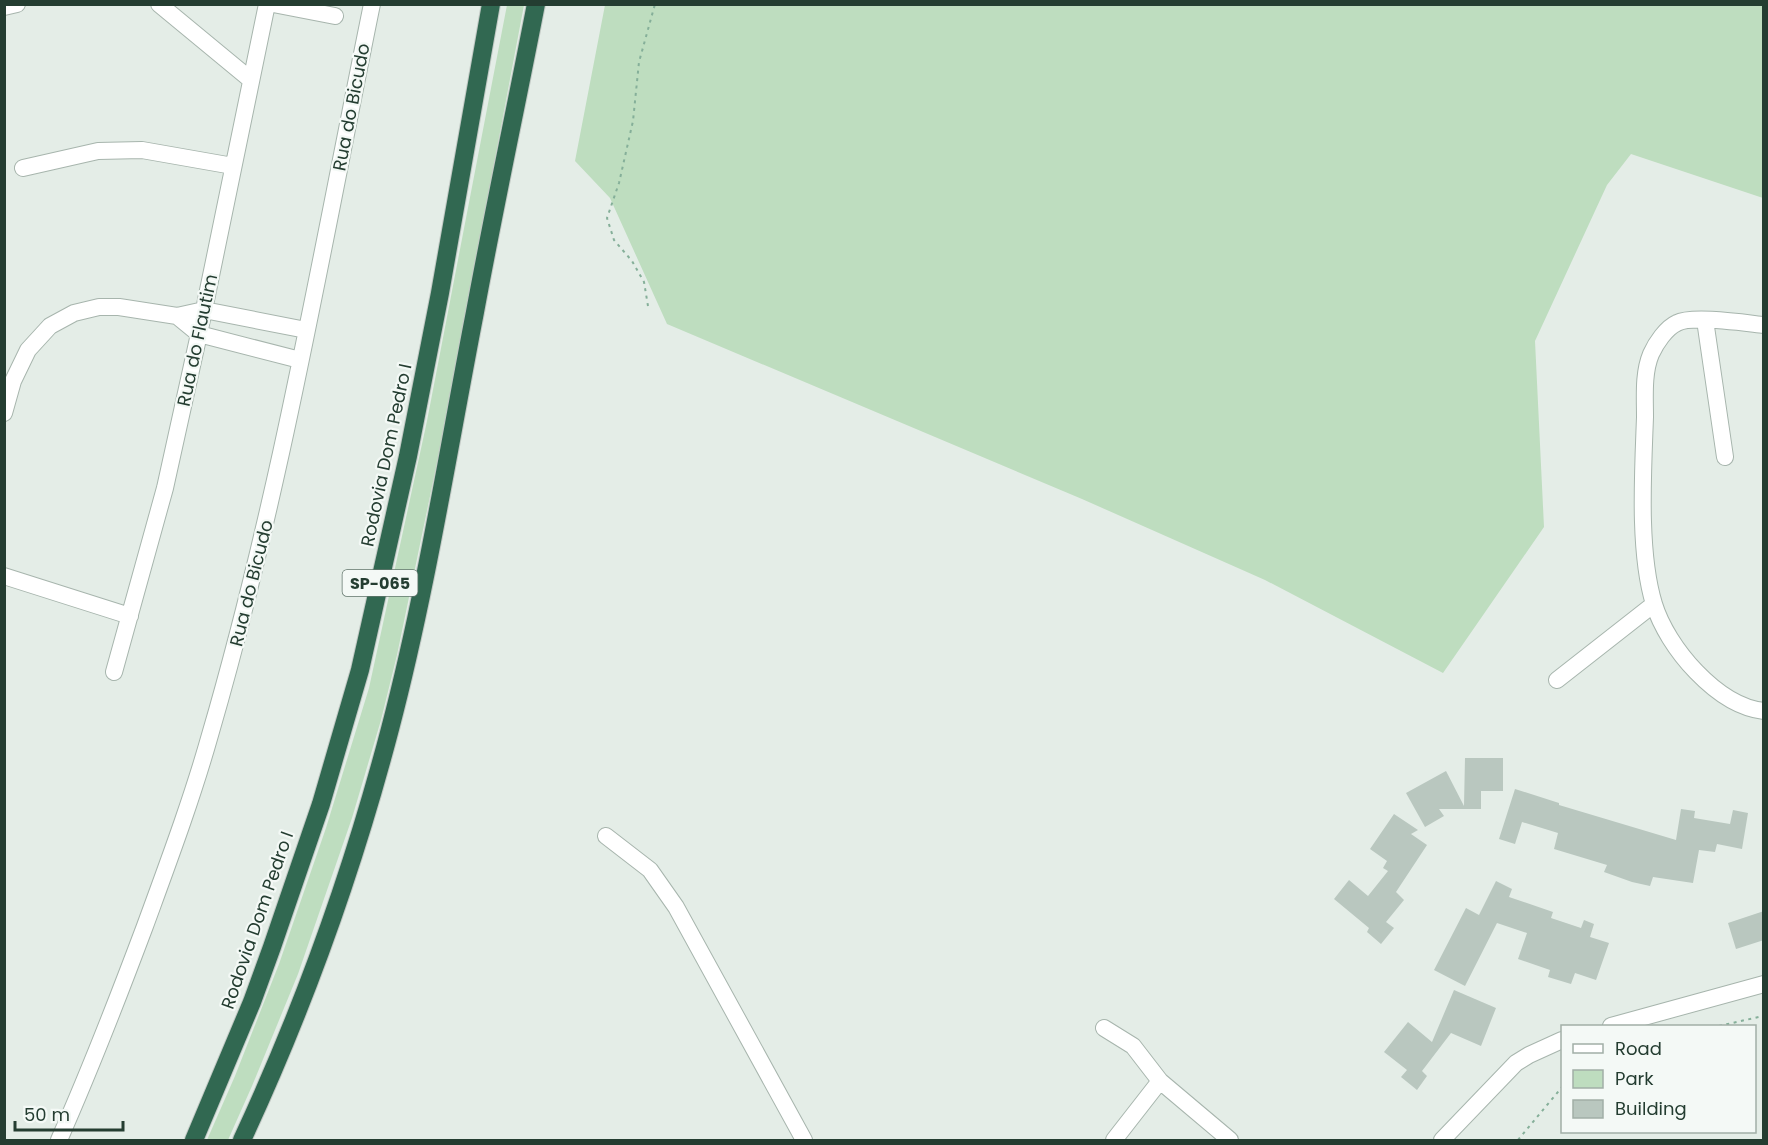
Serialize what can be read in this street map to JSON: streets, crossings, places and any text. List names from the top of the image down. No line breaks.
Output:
{"streets":{"highway":["Rodovia Dom Pedro I","SP-065"],"street":["Rua do Bicudo","Rua do Flautim"]},"legend":["Road","Park","Building"],"scale_bar":"50 m"}
